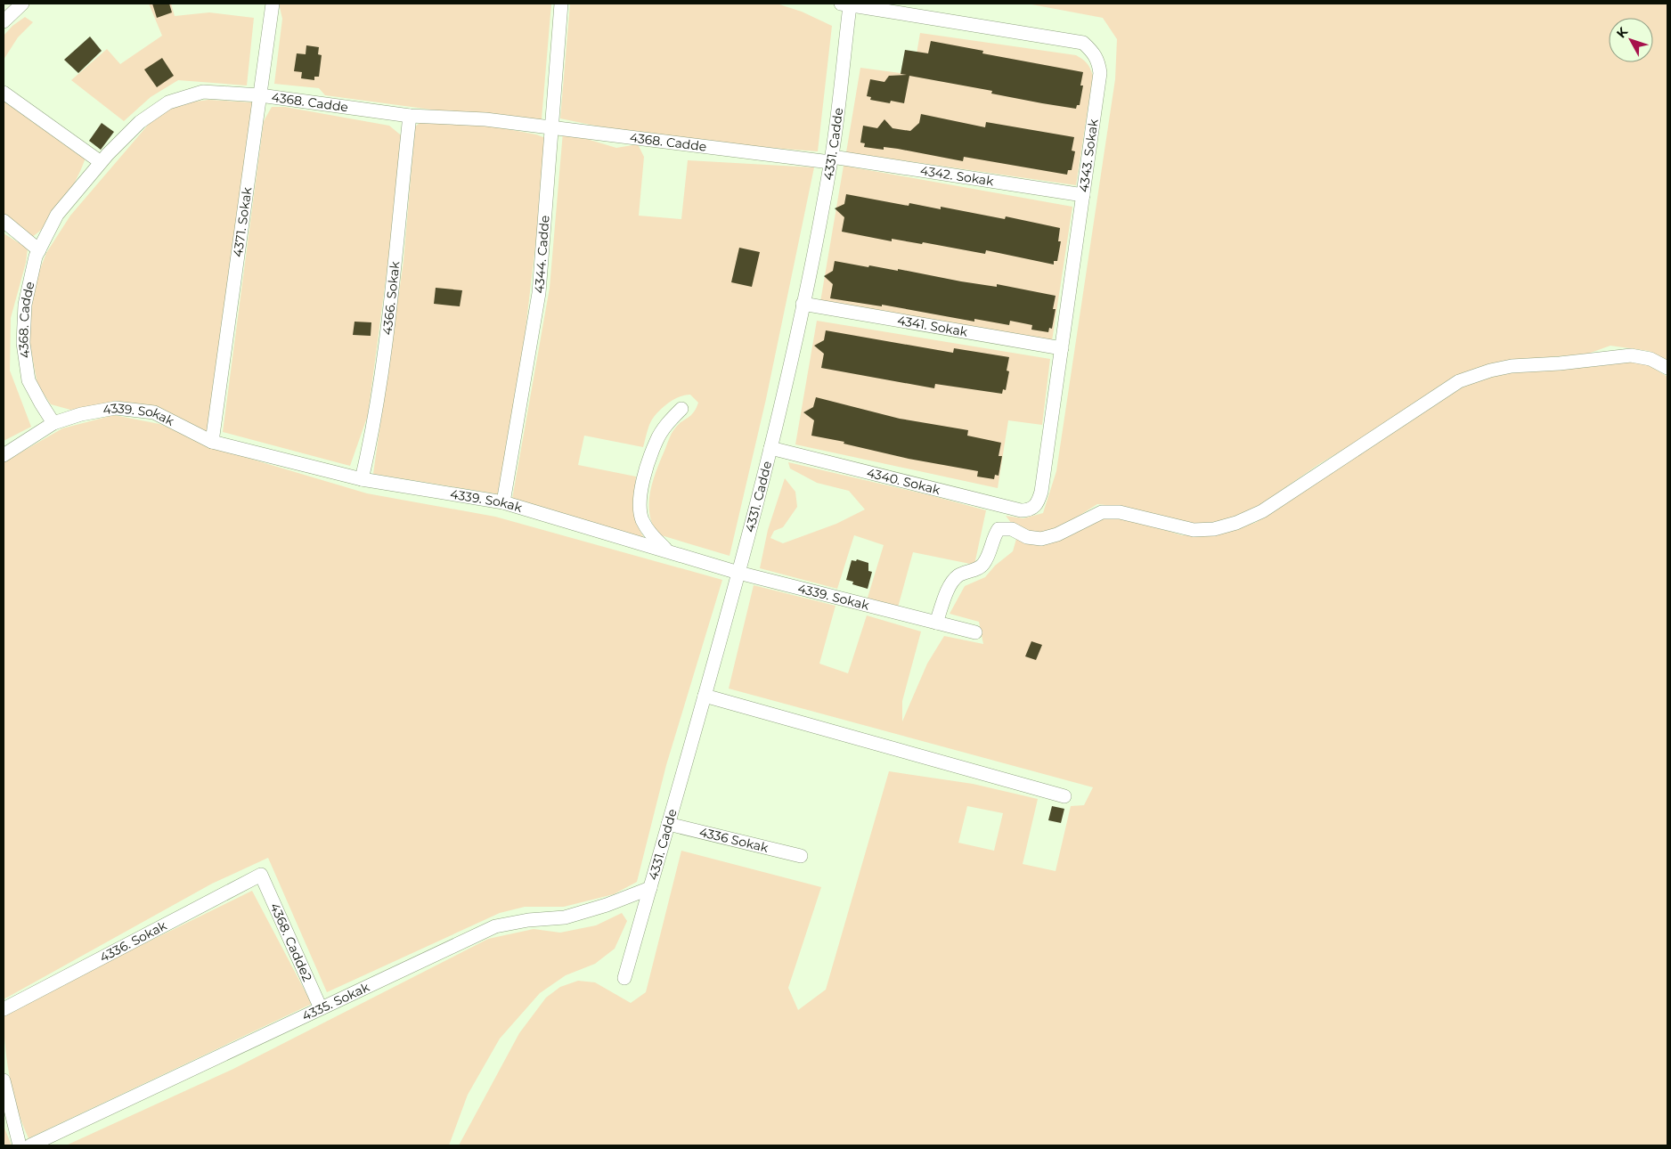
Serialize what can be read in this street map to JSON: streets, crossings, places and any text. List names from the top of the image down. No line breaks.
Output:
{"streets":{"street":["4368. Cadde","4331. Cadde","4343. Sokak","4342. Sokak","4371. Sokak","4344. Cadde","4366. Sokak","4341. Sokak","4339. Sokak","4340. Sokak","4336 Sokak","4336. Sokak","4368. Cadde2","4335. Sokak"]},"crossings":[["4368. Cadde","4331. Cadde"],["4368. Cadde","4342. Sokak"],["4368. Cadde","4371. Sokak"],["4368. Cadde","4344. Cadde"],["4368. Cadde","4366. Sokak"],["4368. Cadde","4339. Sokak"],["4331. Cadde","4343. Sokak"],["4331. Cadde","4342. Sokak"],["4331. Cadde","4341. Sokak"],["4331. Cadde","4339. Sokak"],["4331. Cadde","4340. Sokak"],["4331. Cadde","4336 Sokak"],["4331. Cadde","4335. Sokak"],["4343. Sokak","4342. Sokak"],["4343. Sokak","4341. Sokak"],["4343. Sokak","4340. Sokak"],["4371. Sokak","4339. Sokak"],["4344. Cadde","4339. Sokak"],["4366. Sokak","4339. Sokak"],["4336. Sokak","4368. Cadde2"],["4368. Cadde2","4335. Sokak"]],"north":"top left"}
